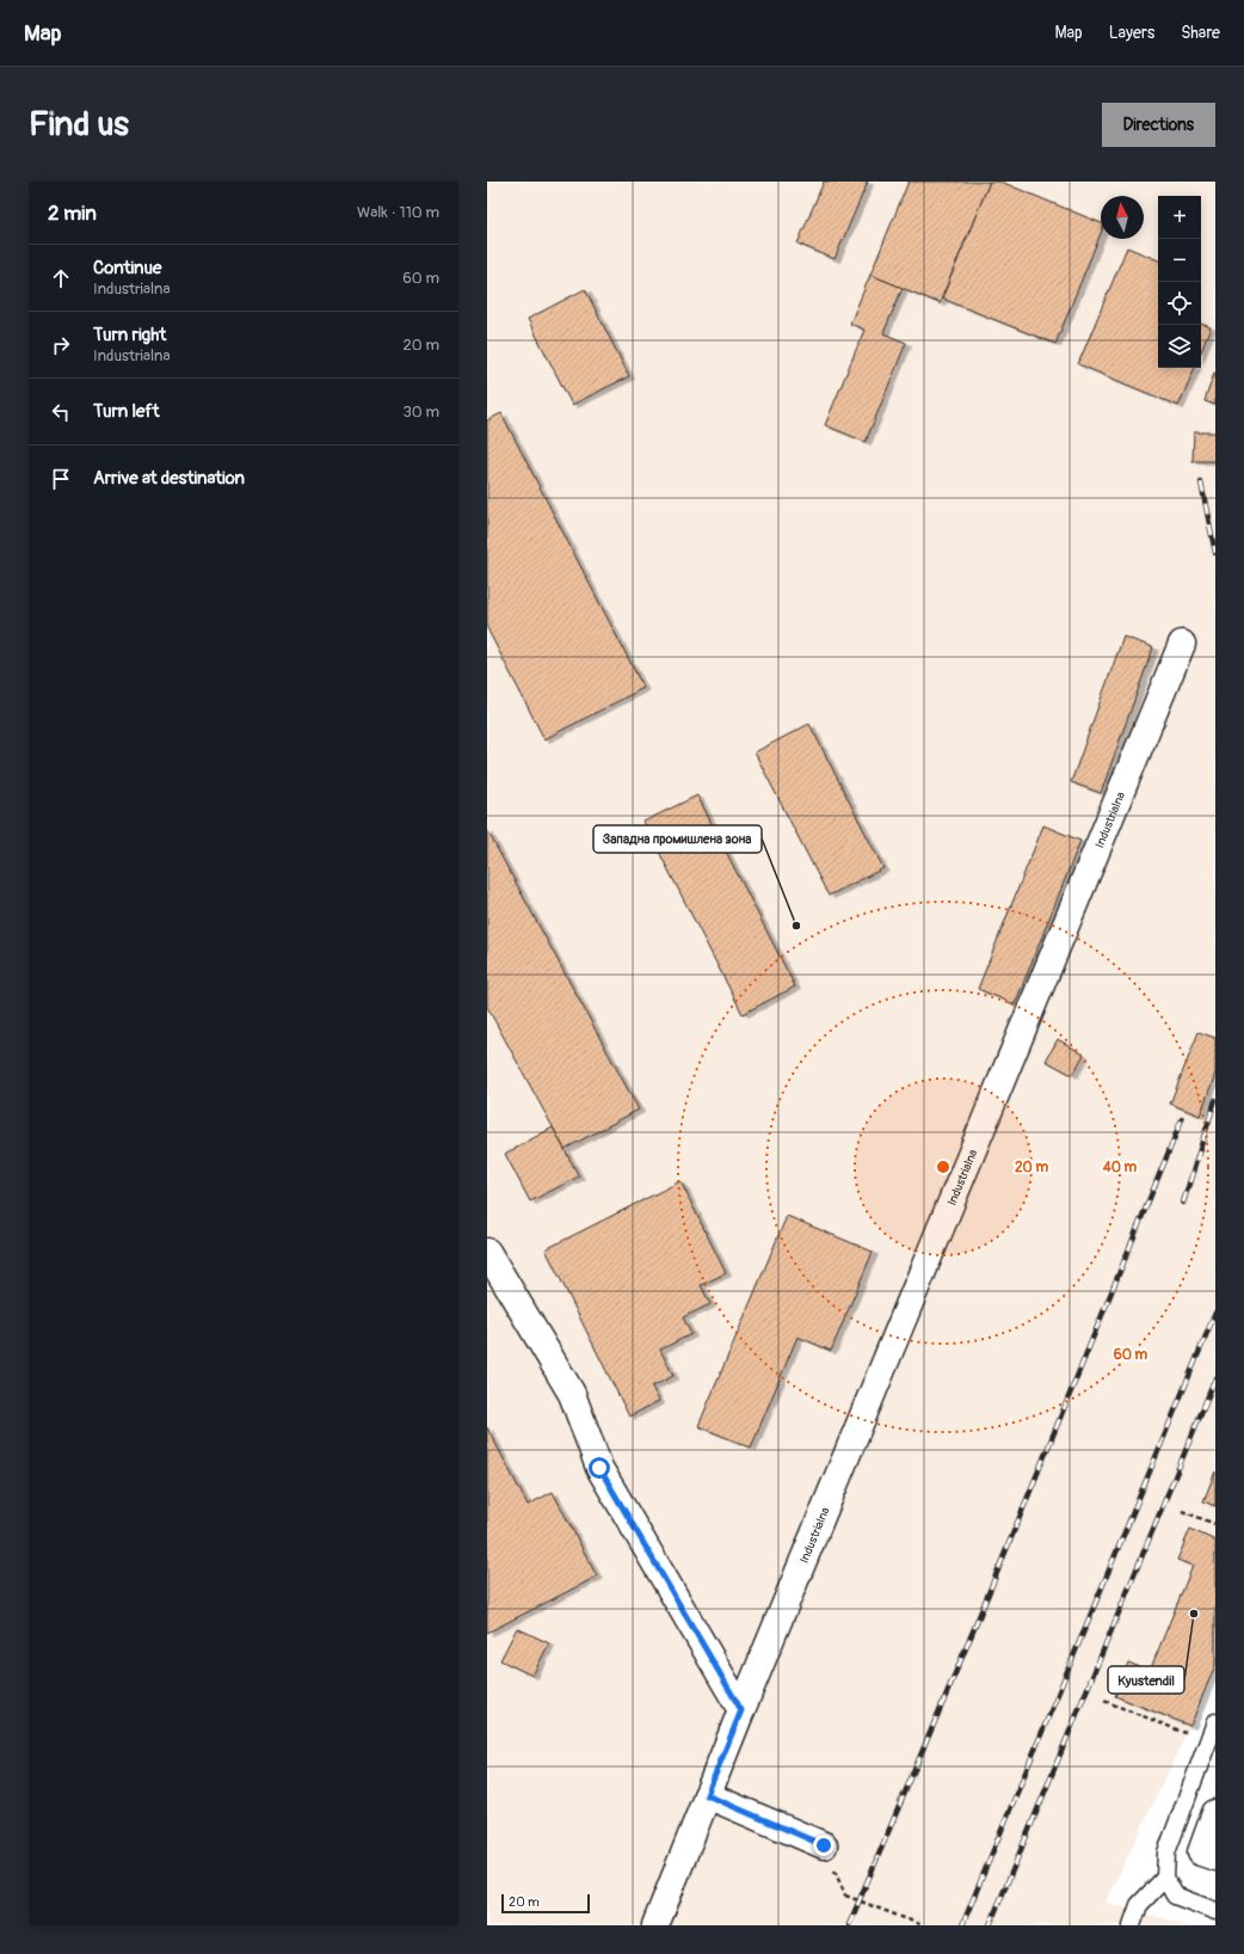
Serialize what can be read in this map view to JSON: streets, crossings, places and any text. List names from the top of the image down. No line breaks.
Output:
{"streets":{"street":["Industrialna"]},"places":["Западна промишлена зона","Kyustendil"],"scale_bar":"20 m","north":"top","page":{"header":"Map","nav":["Map","Layers","Share"],"buttons":"Directions","title":"Find us","heading":["2 min","Walk · 110 m"],"map_buttons":["+","−"],"list":[["Continue","Industrialna","60 m"],["Turn right","Industrialna","20 m"],["Turn left","30 m"],"Arrive at destination"],"scale":"20 m"},"rings":["20 m","40 m","60 m"]}
